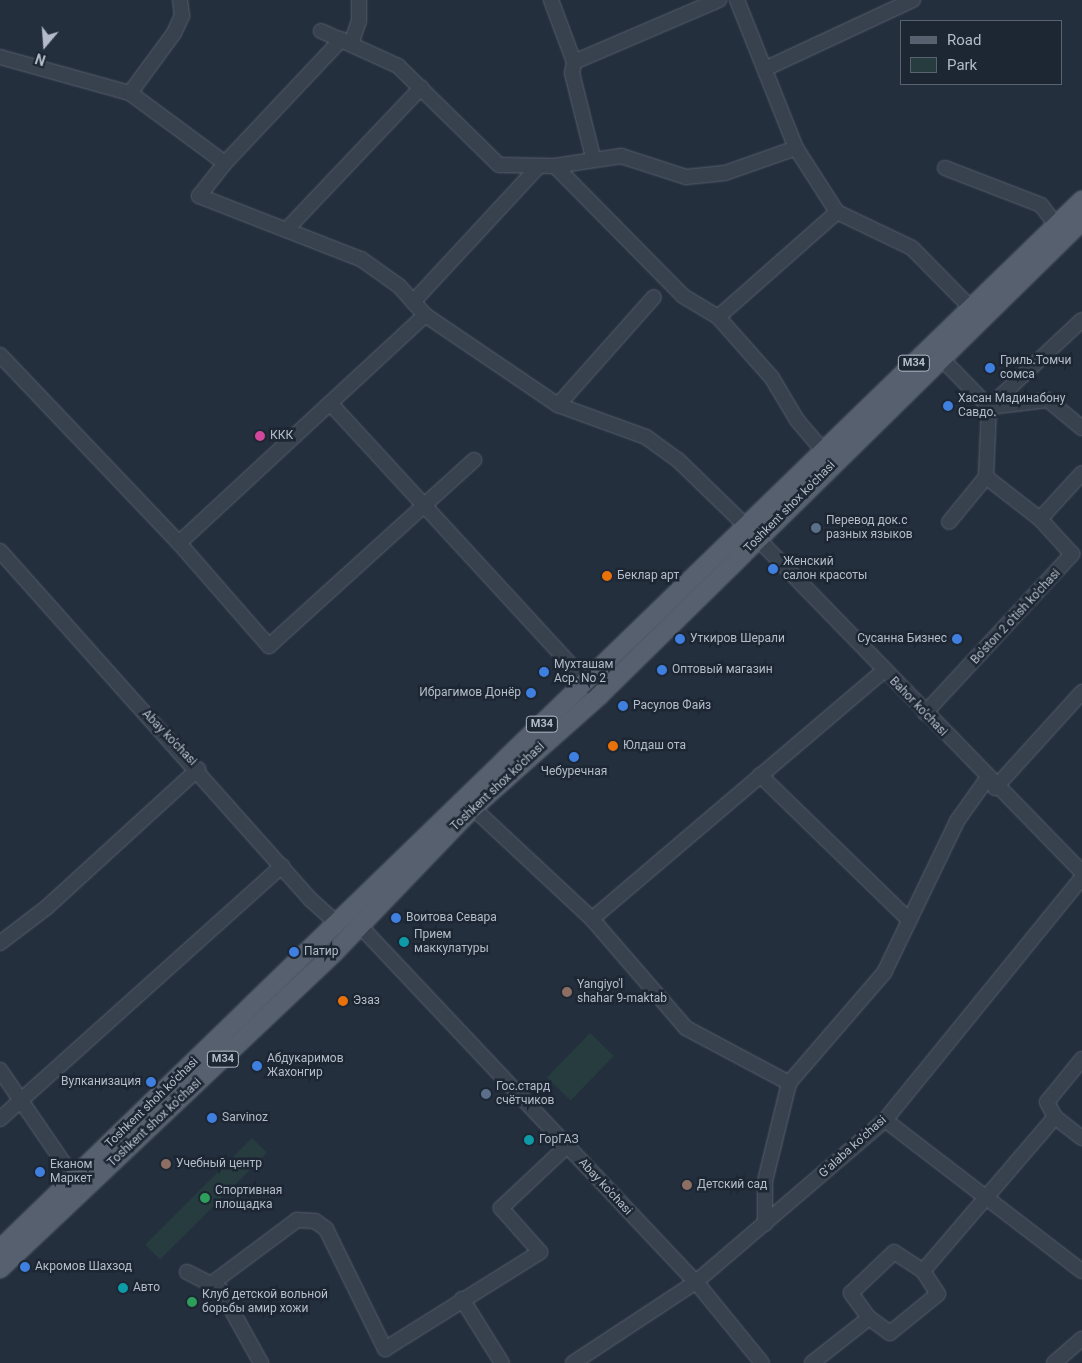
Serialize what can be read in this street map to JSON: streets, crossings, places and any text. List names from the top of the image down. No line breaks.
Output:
{"streets":{"main road":["M34","Toshkent shox ko'chasi","Toshkent shoh ko'chasi"],"street":["Bo'ston 2 o'tish ko'chasi","Bahor ko'chasi","Abay ko'chasi","G’alaba ko’chasi"]},"crossings":[["Toshkent shox ko'chasi","Bahor ko'chasi"],["Toshkent shox ko'chasi","Abay ko'chasi"],["Toshkent shox ko'chasi","Toshkent shoh ko'chasi"],["Bo'ston 2 o'tish ko'chasi","Bahor ko'chasi"],["Abay ko'chasi","Toshkent shoh ko'chasi"],["Abay ko'chasi","G’alaba ko’chasi"]],"places":["Гриль.Томчи сомса","Хасан Мадинабону Савдо.","ККК","Перевод док.с разных языков","Женский салон красоты","Беклар арт","Уткиров Шерали","Сусанна Бизнес","Оптовый магазин","Мухташам Аср. No 2","Ибрагимов Донёр","Расулов Файз","Юлдаш ота","Чебуречная","Воитова Севара","Прием маккулатуры","Патир","Yangiyo'l shahar 9-maktab","Эзаз","Абдукаримов Жахонгир","Вулканизация","Гос.стард счётчиков","Sarvinoz","ГорГАЗ","Учебный центр","Еканом Маркет","Детский сад","Спортивная площадка","Акромов Шахзод","Авто","Клуб детской вольной борьбы амир хожи"],"legend":["Road","Park"],"north":"bottom"}
